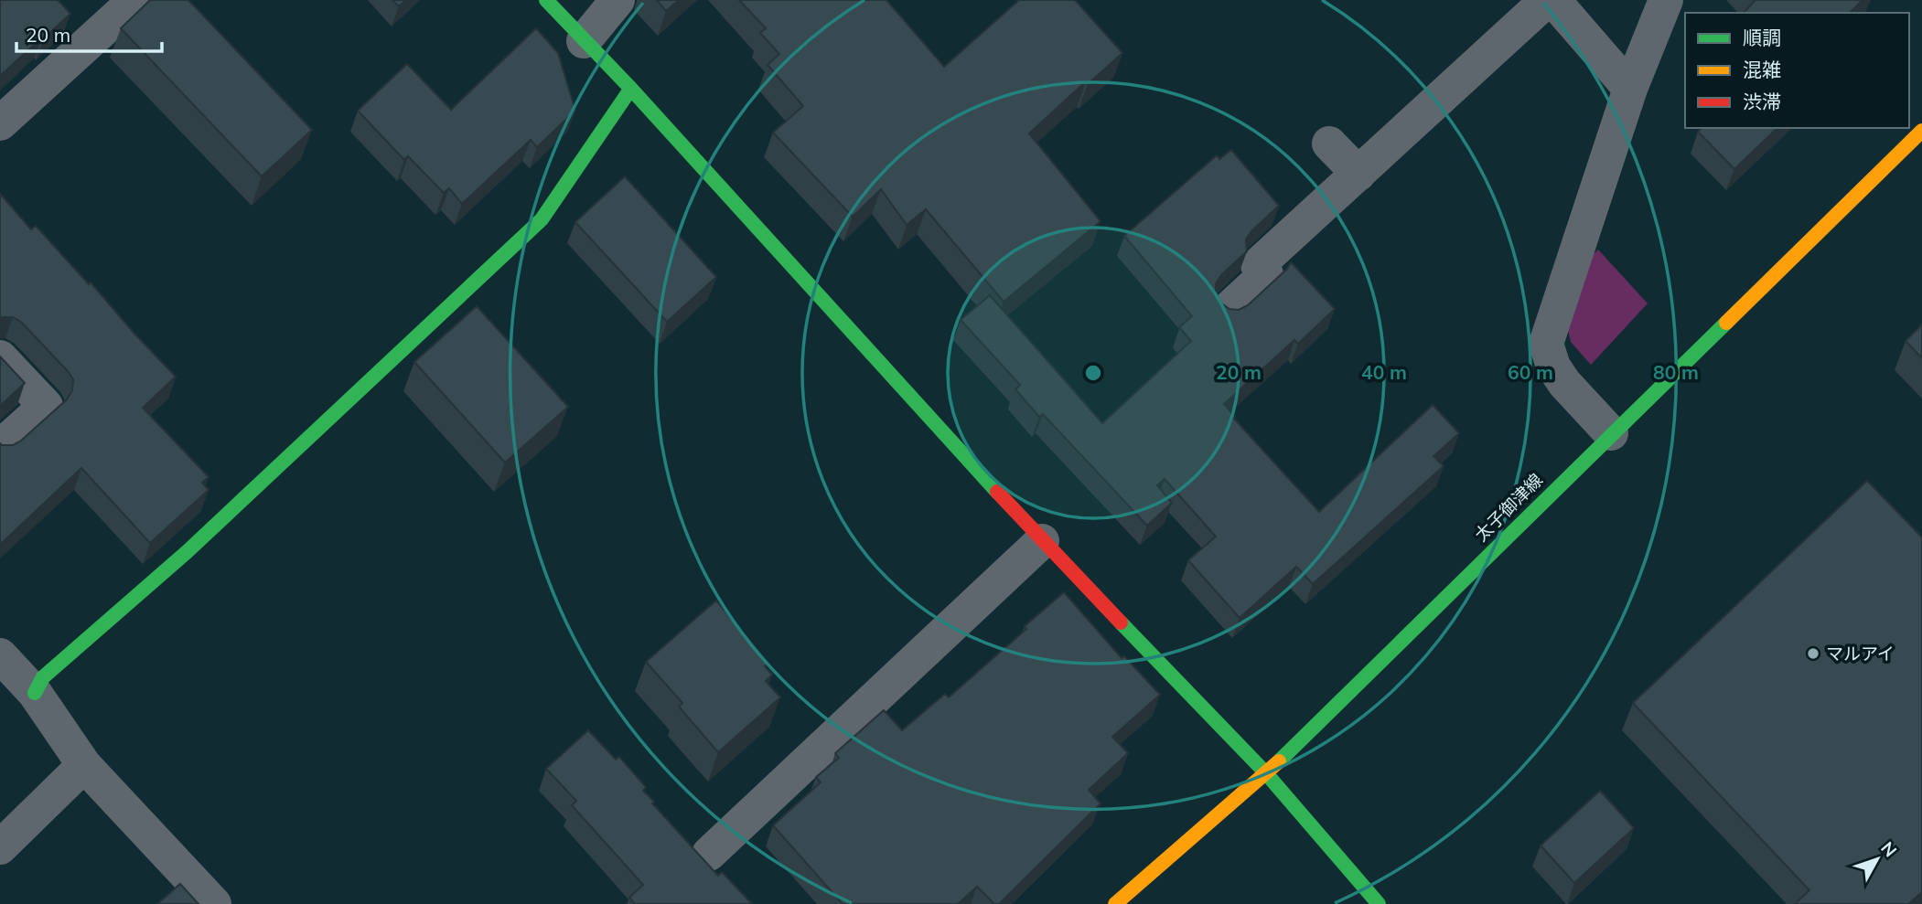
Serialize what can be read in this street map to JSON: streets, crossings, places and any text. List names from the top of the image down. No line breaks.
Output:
{"streets":{"street":["太子御津線"]},"places":["マルアイ"],"legend":["順調","混雑","渋滞"],"scale_bar":"20 m","north":"top right","rings":["20 m","40 m","60 m","80 m"]}
